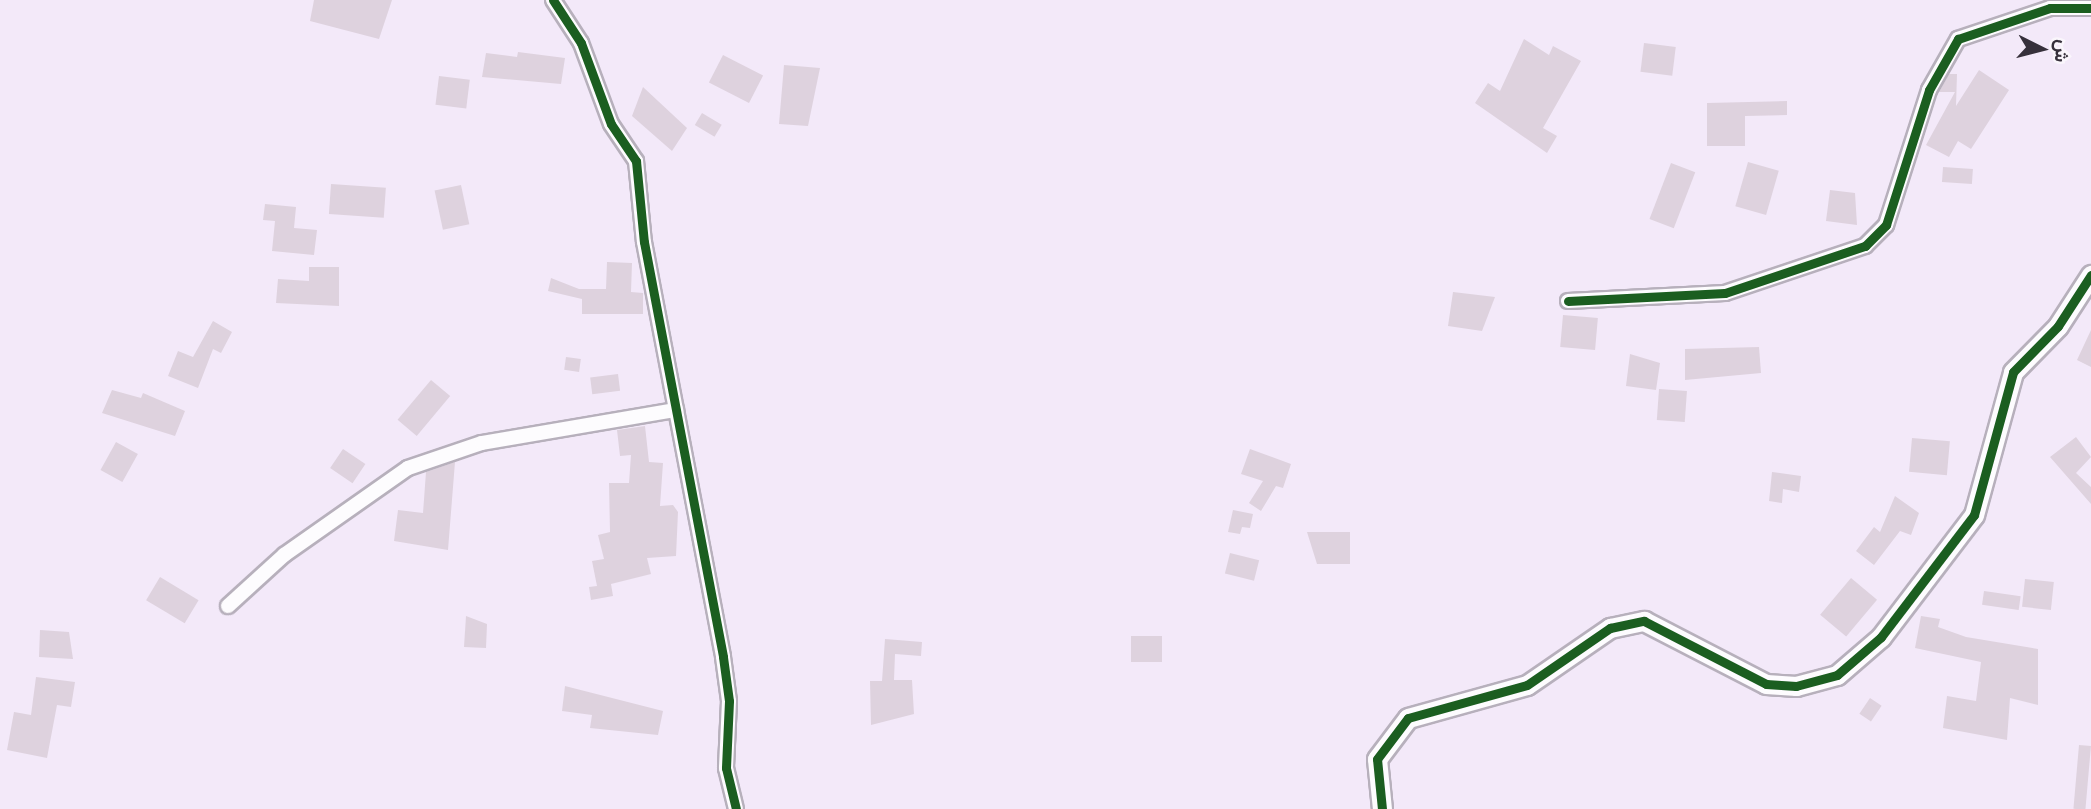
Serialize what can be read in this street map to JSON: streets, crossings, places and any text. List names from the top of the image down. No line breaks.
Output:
{"north":"right"}
